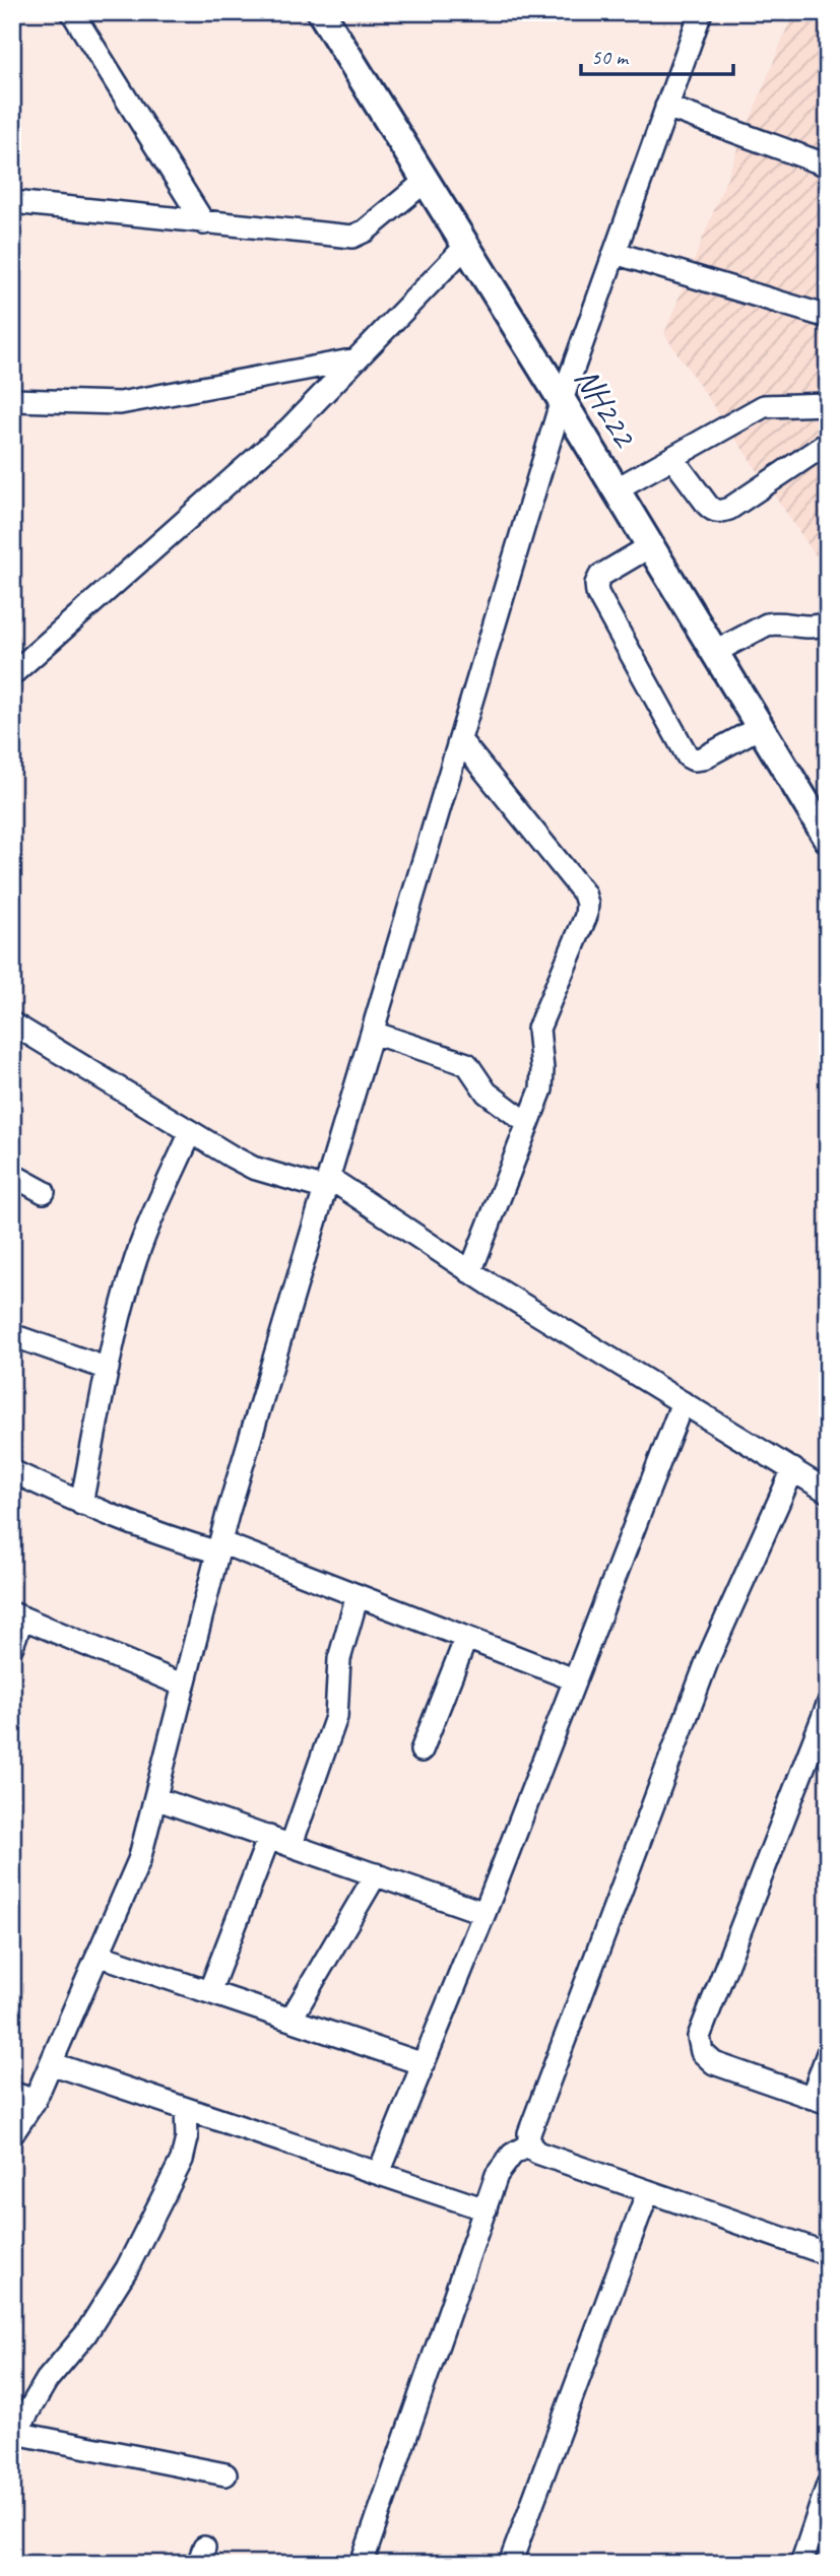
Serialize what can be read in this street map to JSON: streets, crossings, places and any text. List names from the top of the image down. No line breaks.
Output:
{"streets":{"main road":["NH222"]},"scale_bar":"50 m"}
